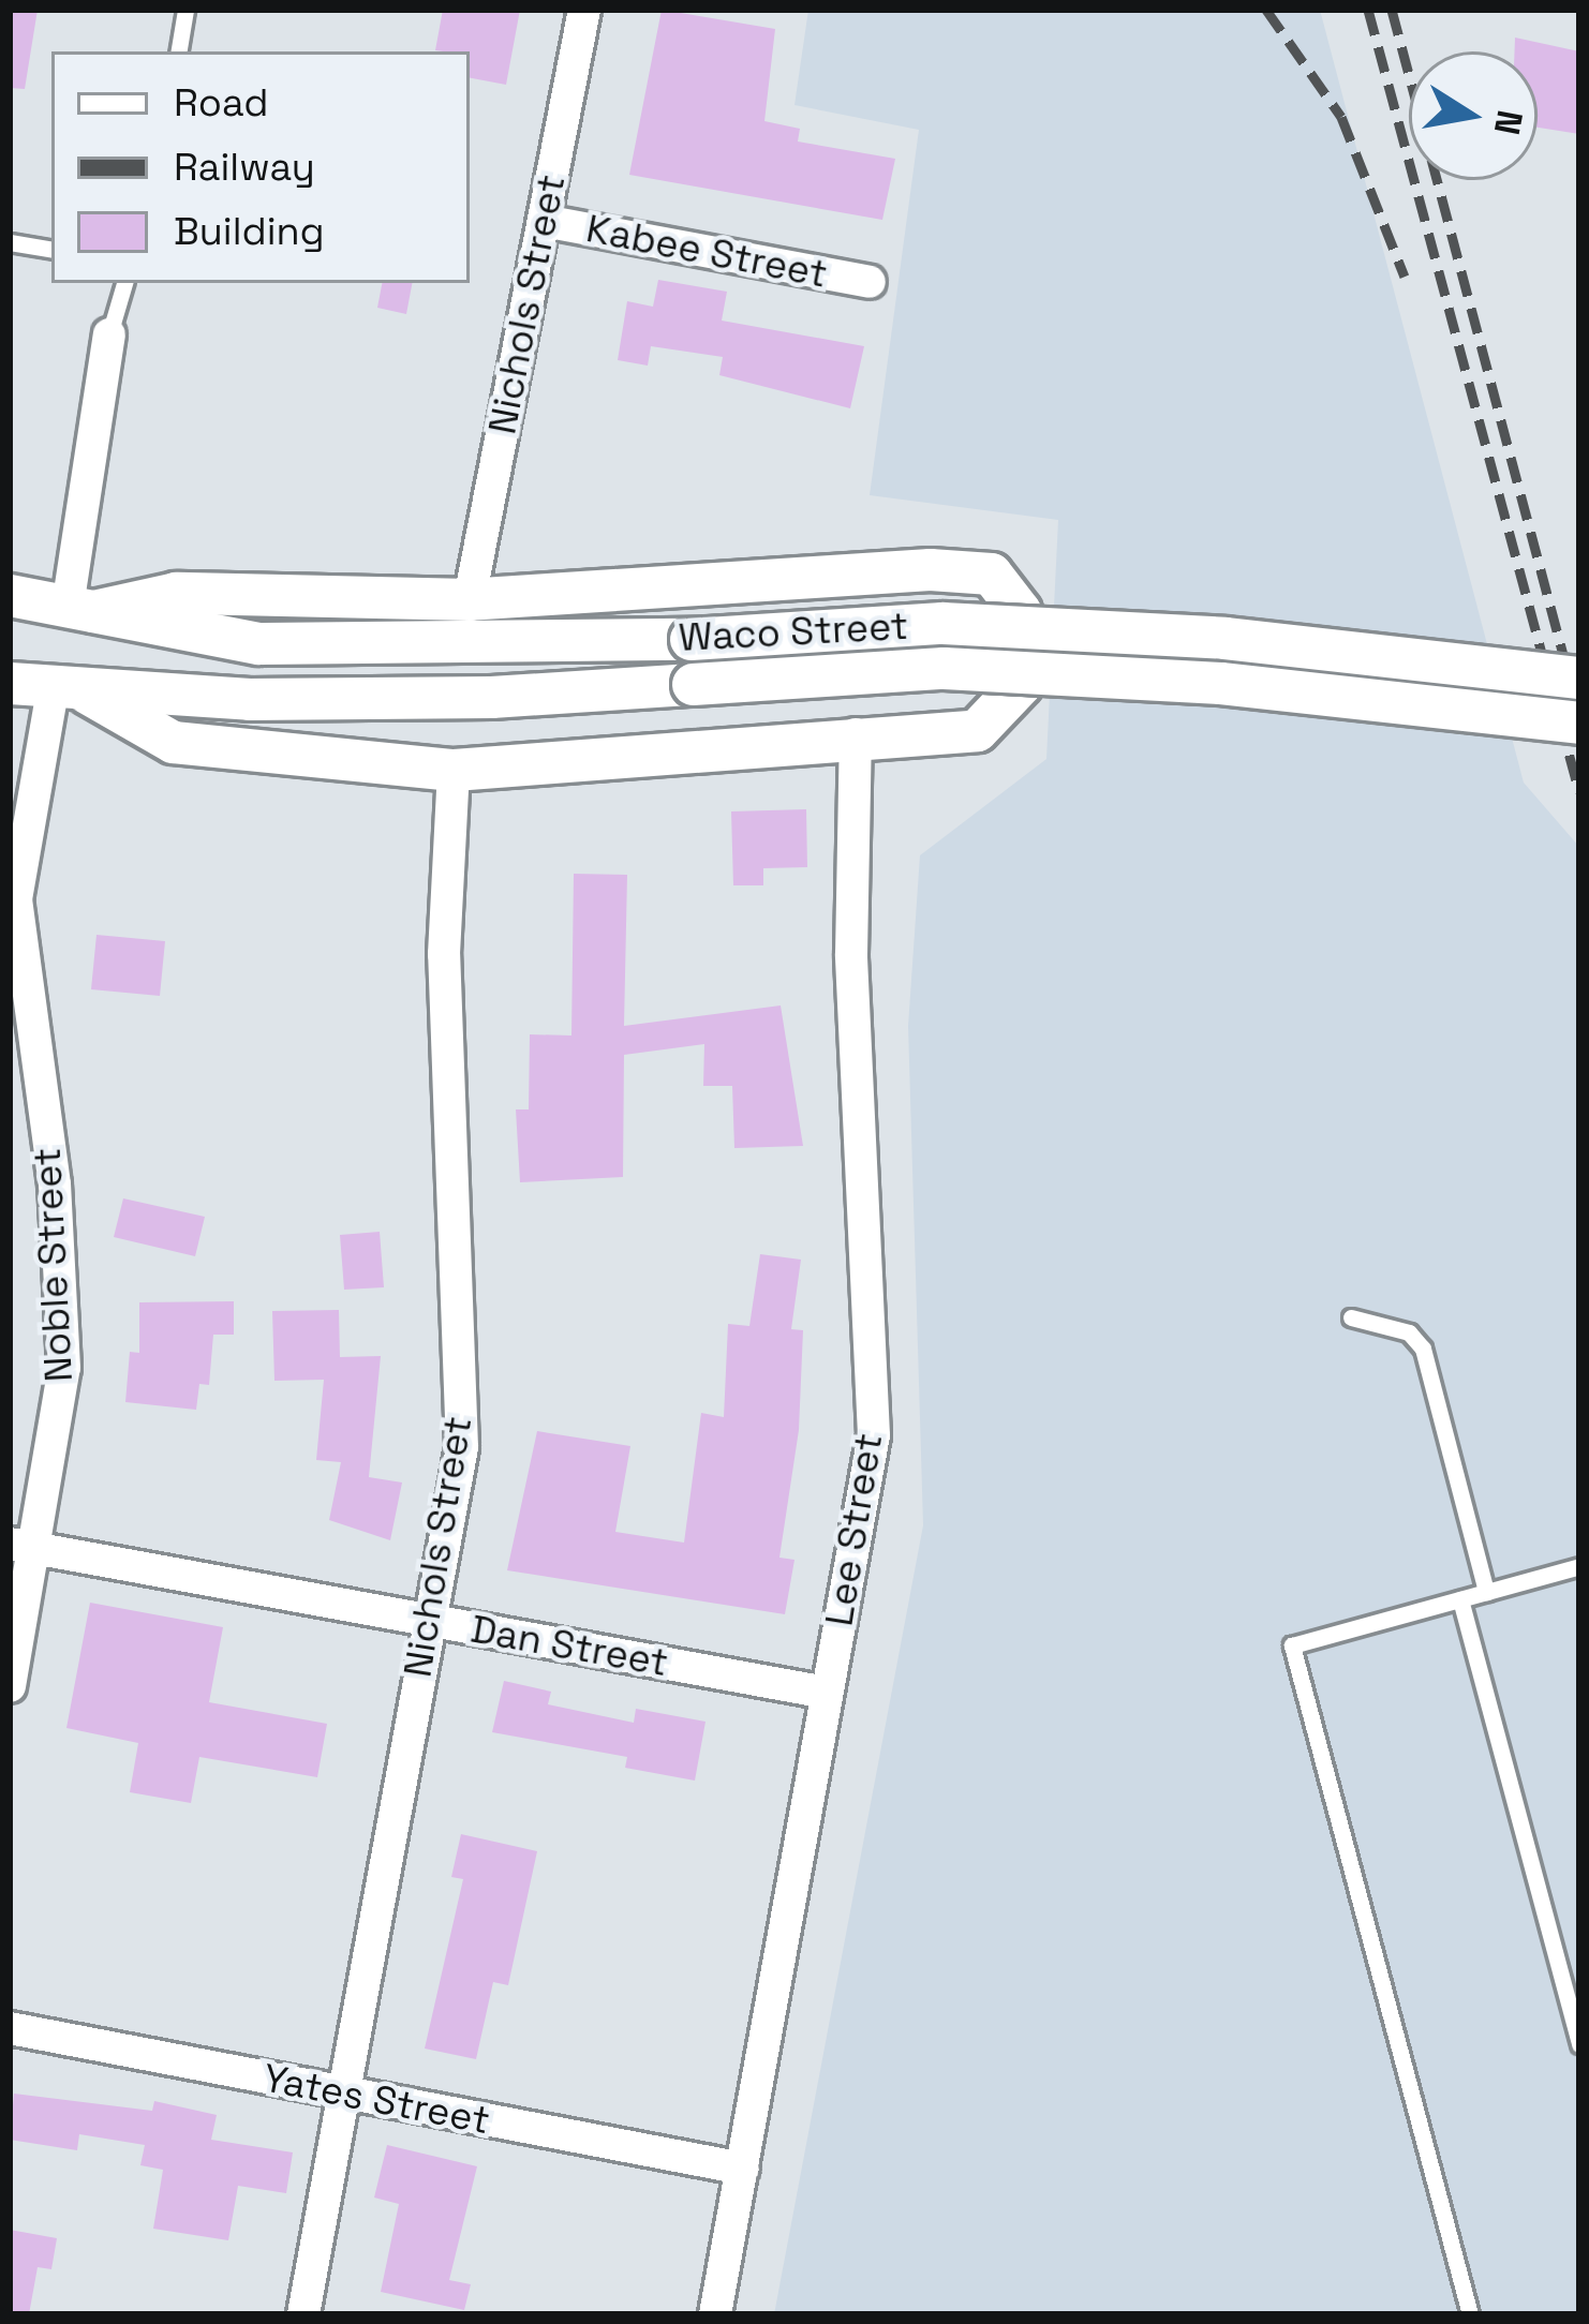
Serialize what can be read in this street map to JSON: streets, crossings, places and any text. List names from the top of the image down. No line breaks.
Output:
{"streets":{"main road":["Waco Street"],"street":["Kabee Street","Nichols Street","Noble Street","Lee Street","Dan Street","Yates Street"]},"crossings":[["Kabee Street","Nichols Street"],["Nichols Street","Dan Street"],["Nichols Street","Yates Street"],["Waco Street","Noble Street"],["Noble Street","Dan Street"],["Lee Street","Dan Street"],["Lee Street","Yates Street"]],"legend":["Road","Railway","Building"],"north":"right"}
